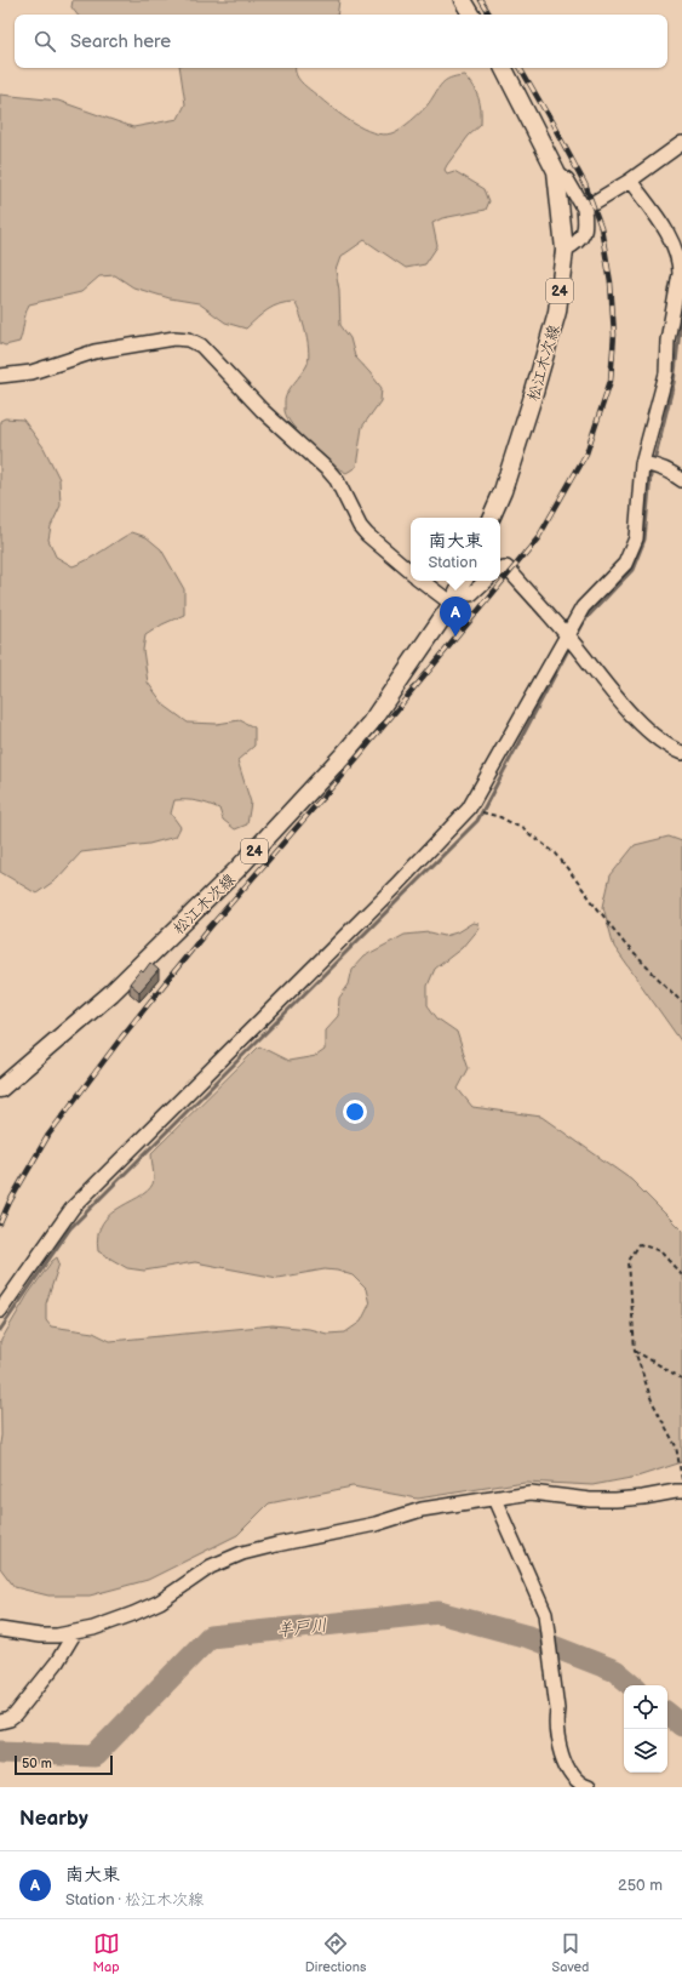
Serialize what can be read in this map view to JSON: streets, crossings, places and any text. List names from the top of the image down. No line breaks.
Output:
{"streets":{"main road":["24","松江木次線"]},"water":["羊戸川"],"scale_bar":"50 m","page":{"search":"Search here","popup":["南大東","Station"],"pins":"A","scale":"50 m","heading":"Nearby","list":[{"mark":"A","name":"南大東","note":"Station · 松江木次線","value":"250 m"}],"nav":["Map","Directions","Saved"]}}
